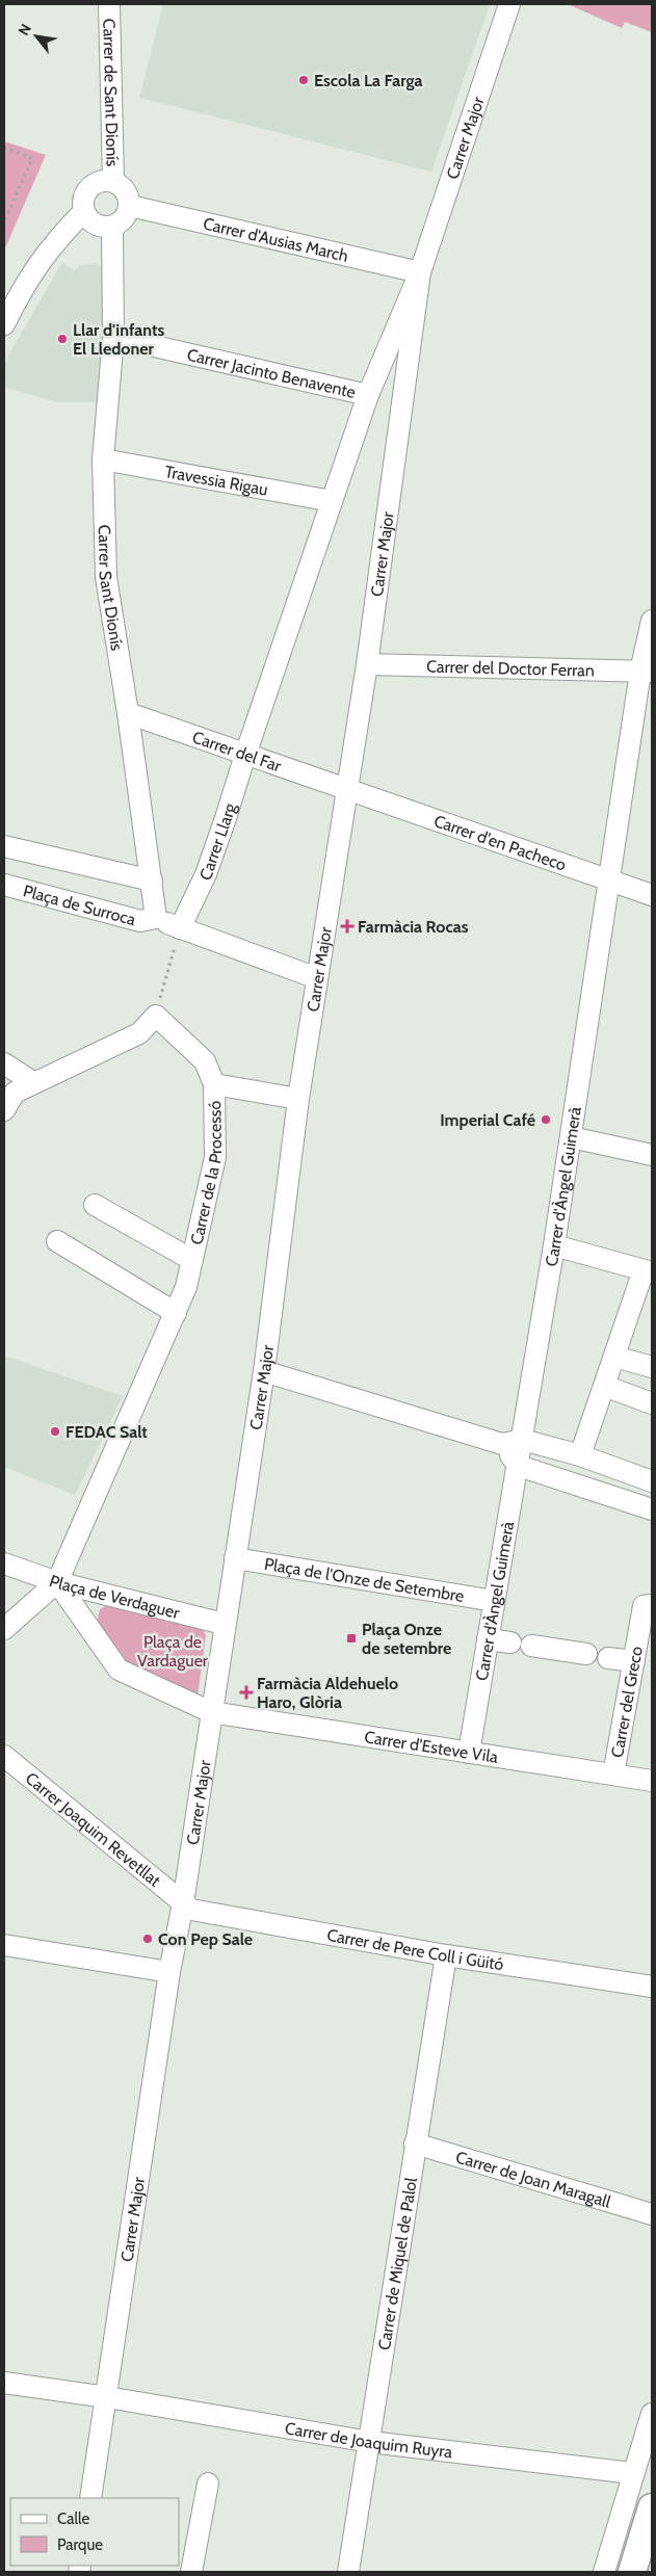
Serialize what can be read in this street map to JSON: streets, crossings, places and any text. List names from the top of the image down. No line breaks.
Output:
{"streets":{"street":["Carrer de Sant Dionís","Carrer Major","Carrer d'Ausias March","Carrer Jacinto Benavente","Travessia Rigau","Carrer Sant Dionís","Carrer del Doctor Ferran","Carrer del Far","Carrer Llarg","Carrer d'en Pacheco","Plaça de Surroca","Carrer de la Processó","Carrer d'Àngel Guimerà","Plaça de l'Onze de Setembre","Plaça de Verdaguer","Carrer del Greco","Carrer d'Esteve Vila","Carrer Joaquim Revetllat","Carrer de Pere Coll i Güitó","Carrer de Joan Maragall","Carrer de Miquel de Palol","Carrer de Joaquim Ruyra"]},"crossings":[["Carrer de Sant Dionís","Carrer d'Ausias March"],["Carrer de Sant Dionís","Carrer Sant Dionís"],["Carrer Major","Carrer d'Ausias March"],["Carrer Major","Carrer Jacinto Benavente"],["Carrer Major","Travessia Rigau"],["Carrer Major","Carrer del Doctor Ferran"],["Carrer Major","Carrer del Far"],["Carrer Major","Carrer Llarg"],["Carrer Major","Carrer d'en Pacheco"],["Carrer Major","Plaça de l'Onze de Setembre"],["Carrer Major","Plaça de Verdaguer"],["Carrer Major","Carrer d'Esteve Vila"],["Carrer Major","Carrer Joaquim Revetllat"],["Carrer Major","Carrer de Pere Coll i Güitó"],["Carrer Major","Carrer de Joaquim Ruyra"],["Carrer d'Ausias March","Carrer Sant Dionís"],["Carrer Jacinto Benavente","Carrer Sant Dionís"],["Travessia Rigau","Carrer Sant Dionís"],["Travessia Rigau","Carrer Llarg"],["Carrer Sant Dionís","Carrer del Far"],["Carrer Sant Dionís","Plaça de Surroca"],["Carrer del Doctor Ferran","Carrer d'Àngel Guimerà"],["Carrer del Far","Carrer Llarg"],["Carrer del Far","Carrer d'en Pacheco"],["Carrer d'en Pacheco","Carrer d'Àngel Guimerà"],["Carrer de la Processó","Plaça de Verdaguer"],["Carrer d'Àngel Guimerà","Plaça de l'Onze de Setembre"],["Carrer d'Àngel Guimerà","Carrer d'Esteve Vila"],["Plaça de Verdaguer","Carrer d'Esteve Vila"],["Carrer del Greco","Carrer d'Esteve Vila"],["Carrer Joaquim Revetllat","Carrer de Pere Coll i Güitó"],["Carrer de Pere Coll i Güitó","Carrer de Miquel de Palol"],["Carrer de Joan Maragall","Carrer de Miquel de Palol"],["Carrer de Miquel de Palol","Carrer de Joaquim Ruyra"]],"parks":["Plaça de Vardaguer"],"places":{"other":["Escola La Farga","Llar d'infants El Lledoner","Imperial Café","FEDAC Salt","Con Pep Sale"],"health":["Farmàcia Rocas","Farmàcia Aldehuelo Haro, Glòria"],"transit":["Plaça Onze de setembre"]},"legend":["Calle","Parque"],"north":"top left"}
